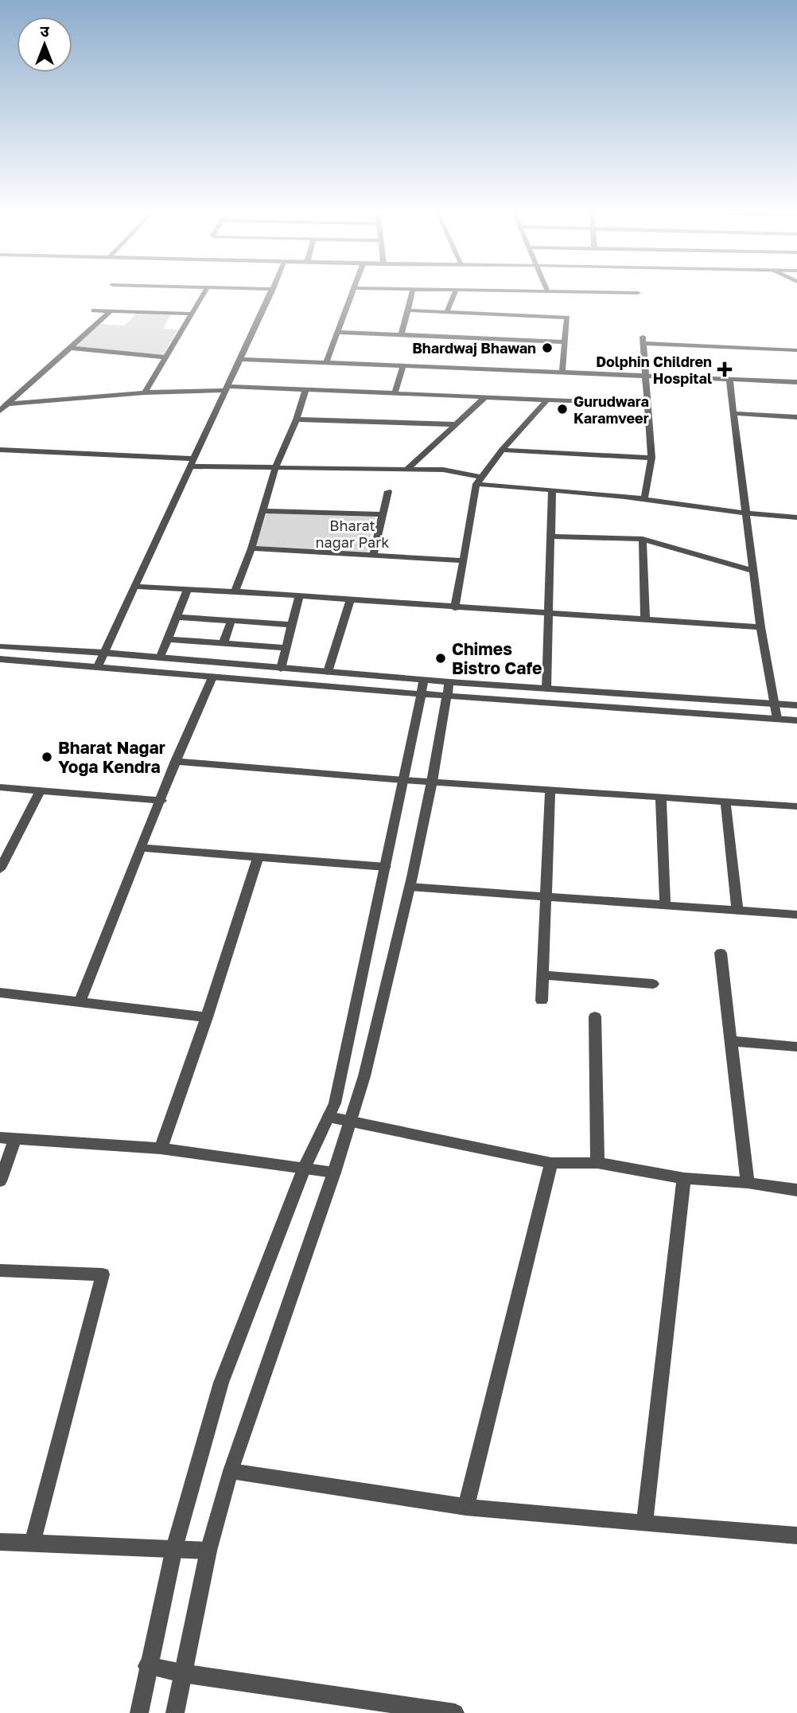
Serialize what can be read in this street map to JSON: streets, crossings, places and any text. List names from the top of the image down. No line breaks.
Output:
{"parks":["Bharat nagar Park"],"places":{"other":["Bhardwaj Bhawan","Gurudwara Karamveer","Chimes Bistro Cafe","Bharat Nagar Yoga Kendra"],"health":["Dolphin Children Hospital"]},"north":"top"}
